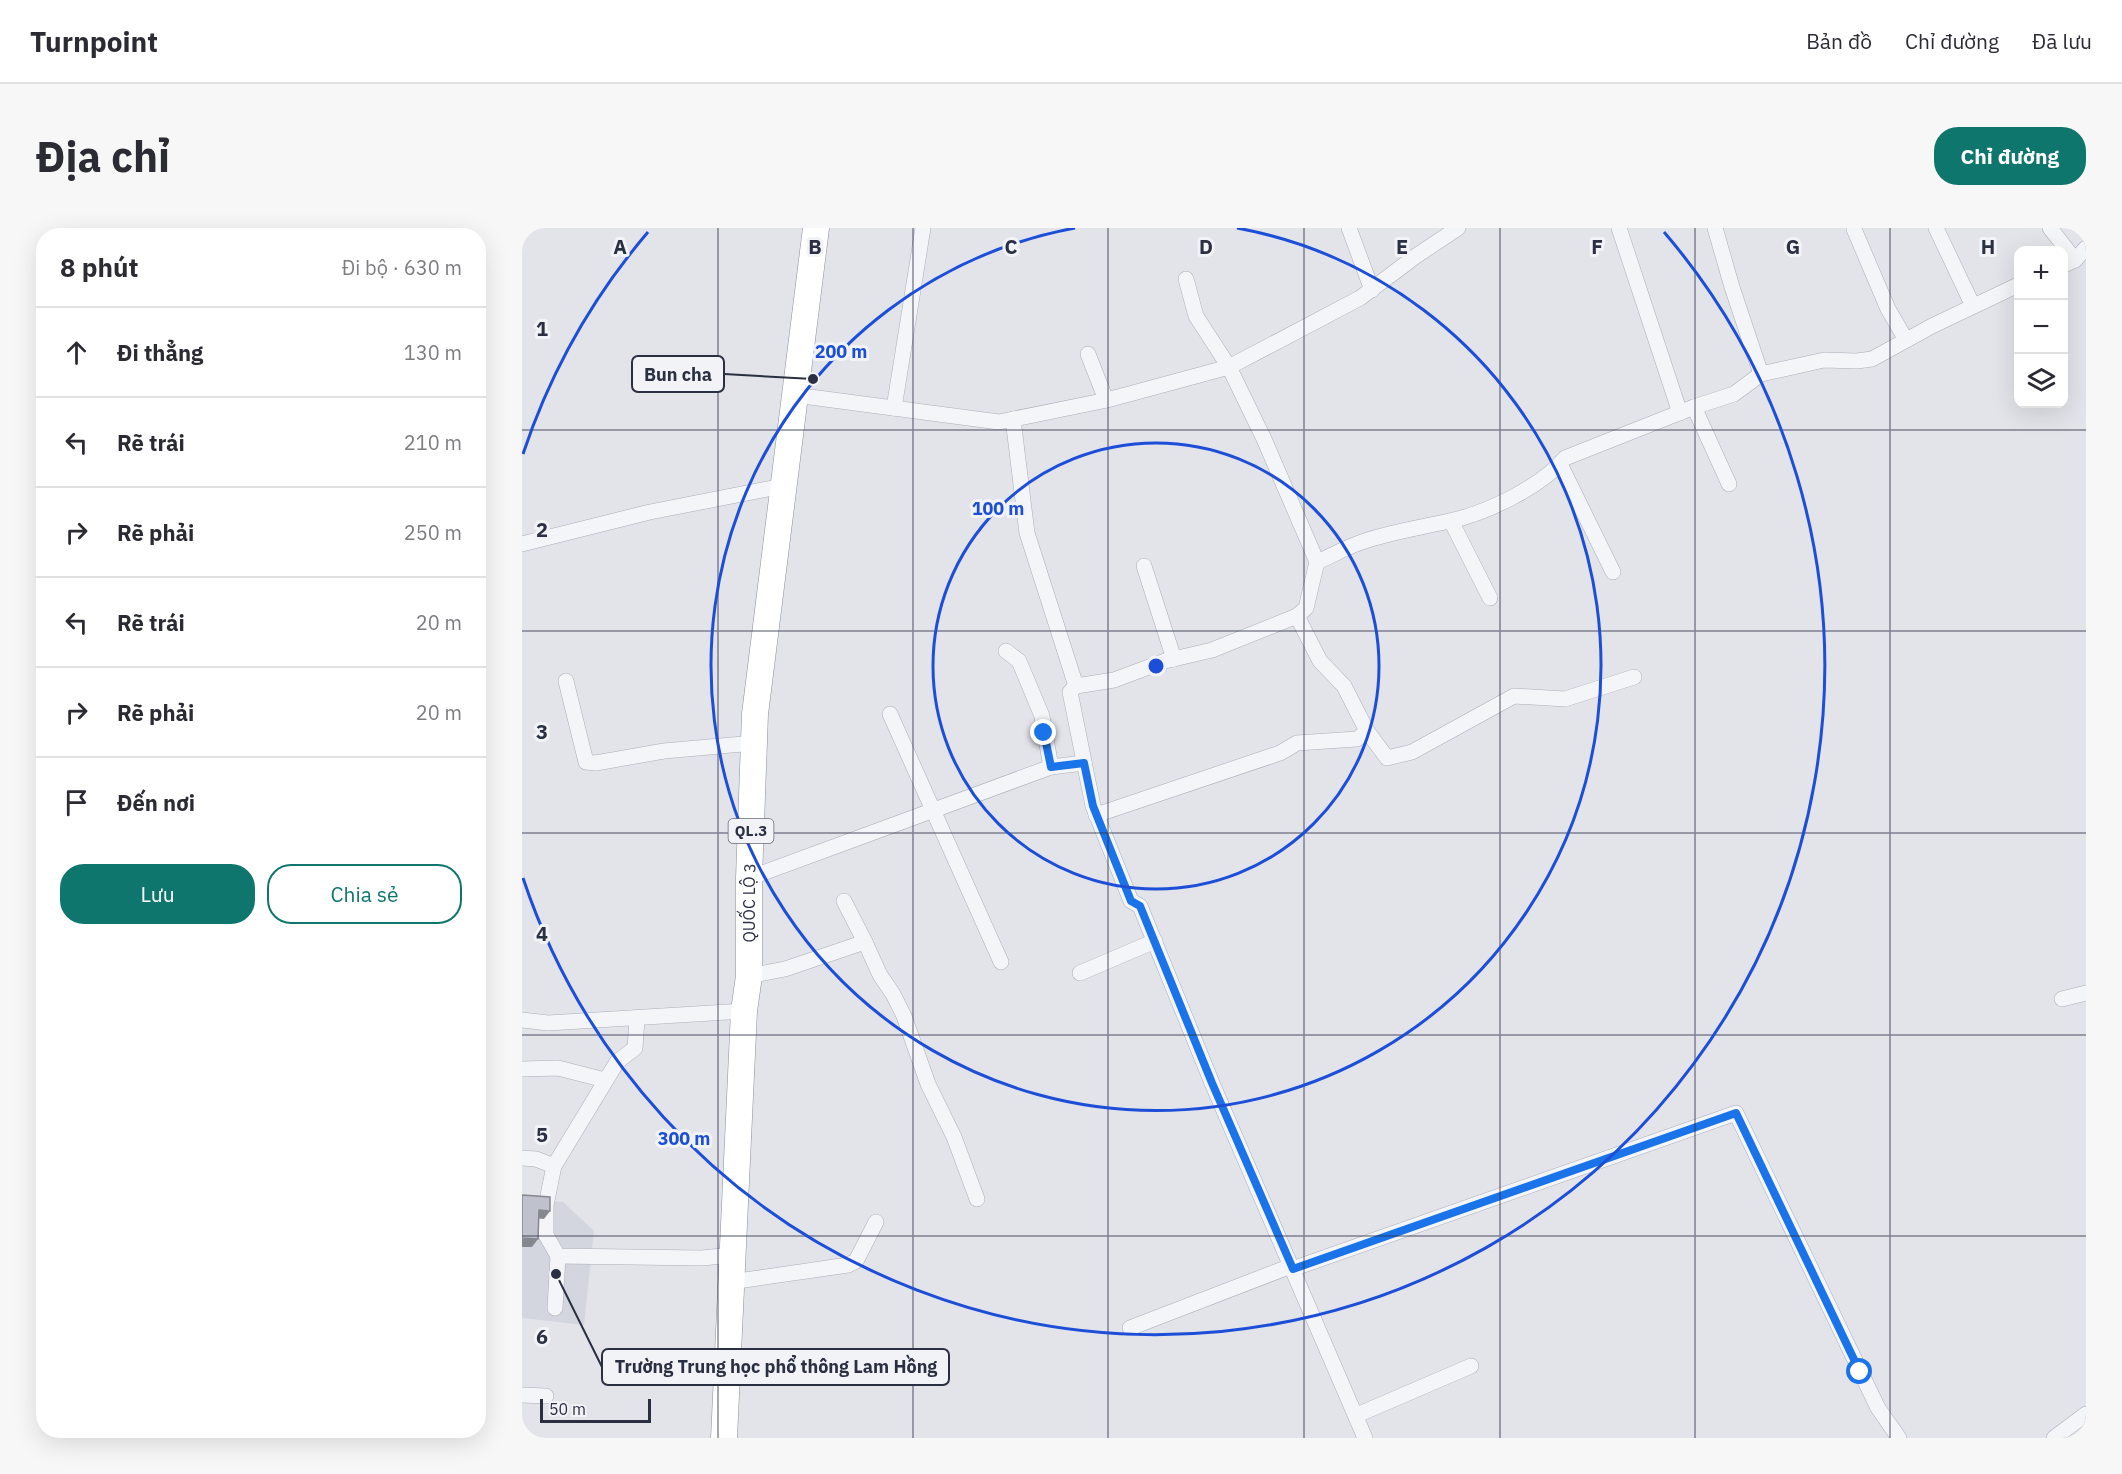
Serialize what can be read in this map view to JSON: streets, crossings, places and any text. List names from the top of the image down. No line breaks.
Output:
{"streets":{"highway":["QL.3","QUỐC LỘ 3"]},"places":["Bun cha","Trường Trung học phổ thông Lam Hồng"],"scale_bar":"50 m","page":{"header":"Turnpoint","nav":["Bản đồ","Chỉ đường","Đã lưu"],"buttons":["Chỉ đường",["Lưu","Chia sẻ"]],"title":"Địa chỉ","heading":["8 phút","Đi bộ · 630 m"],"map_buttons":["+","−"],"list":[["Đi thẳng","130 m"],["Rẽ trái","210 m"],["Rẽ phải","250 m"],["Rẽ trái","20 m"],["Rẽ phải","20 m"],"Đến nơi"],"scale":"50 m"},"grid":{"columns":["A","B","C","D","E","F","G","H"],"rows":["1","2","3","4","5","6"]},"rings":["200 m","100 m","300 m"]}
